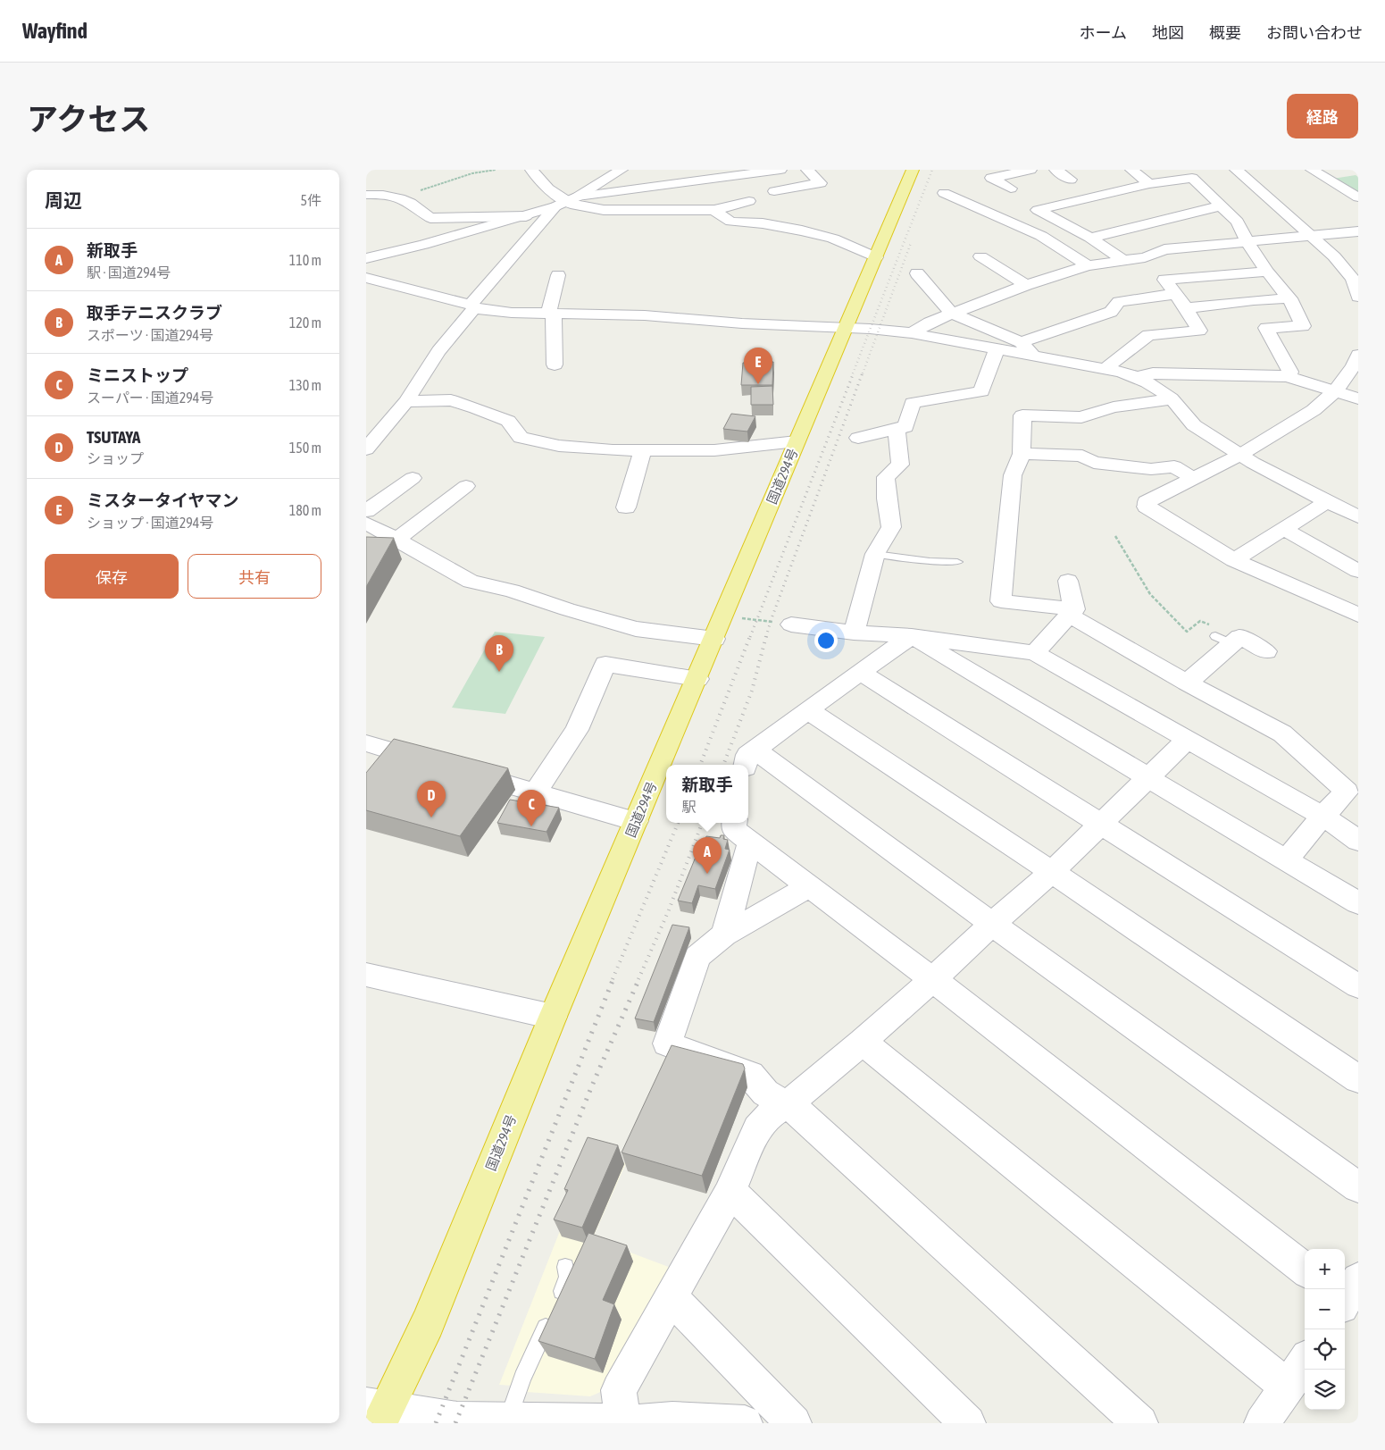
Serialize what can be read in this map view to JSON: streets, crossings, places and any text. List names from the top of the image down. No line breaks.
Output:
{"streets":{"highway":["国道294号"]},"page":{"header":"Wayfind","nav":["ホーム","地図","概要","お問い合わせ"],"title":"アクセス","buttons":["経路",["保存","共有"]],"heading":["周辺","5件"],"list":[{"mark":"A","name":"新取手","note":"駅 · 国道294号","value":"110 m"},{"mark":"B","name":"取手テニスクラブ","note":"スポーツ · 国道294号","value":"120 m"},{"mark":"C","name":"ミニストップ","note":"スーパー · 国道294号","value":"130 m"},{"mark":"D","name":"TSUTAYA","note":"ショップ","value":"150 m"},{"mark":"E","name":"ミスタータイヤマン","note":"ショップ · 国道294号","value":"180 m"}],"pins":["E","B","D","C","A"],"popup":["新取手","駅"],"map_buttons":["+","−"]}}
